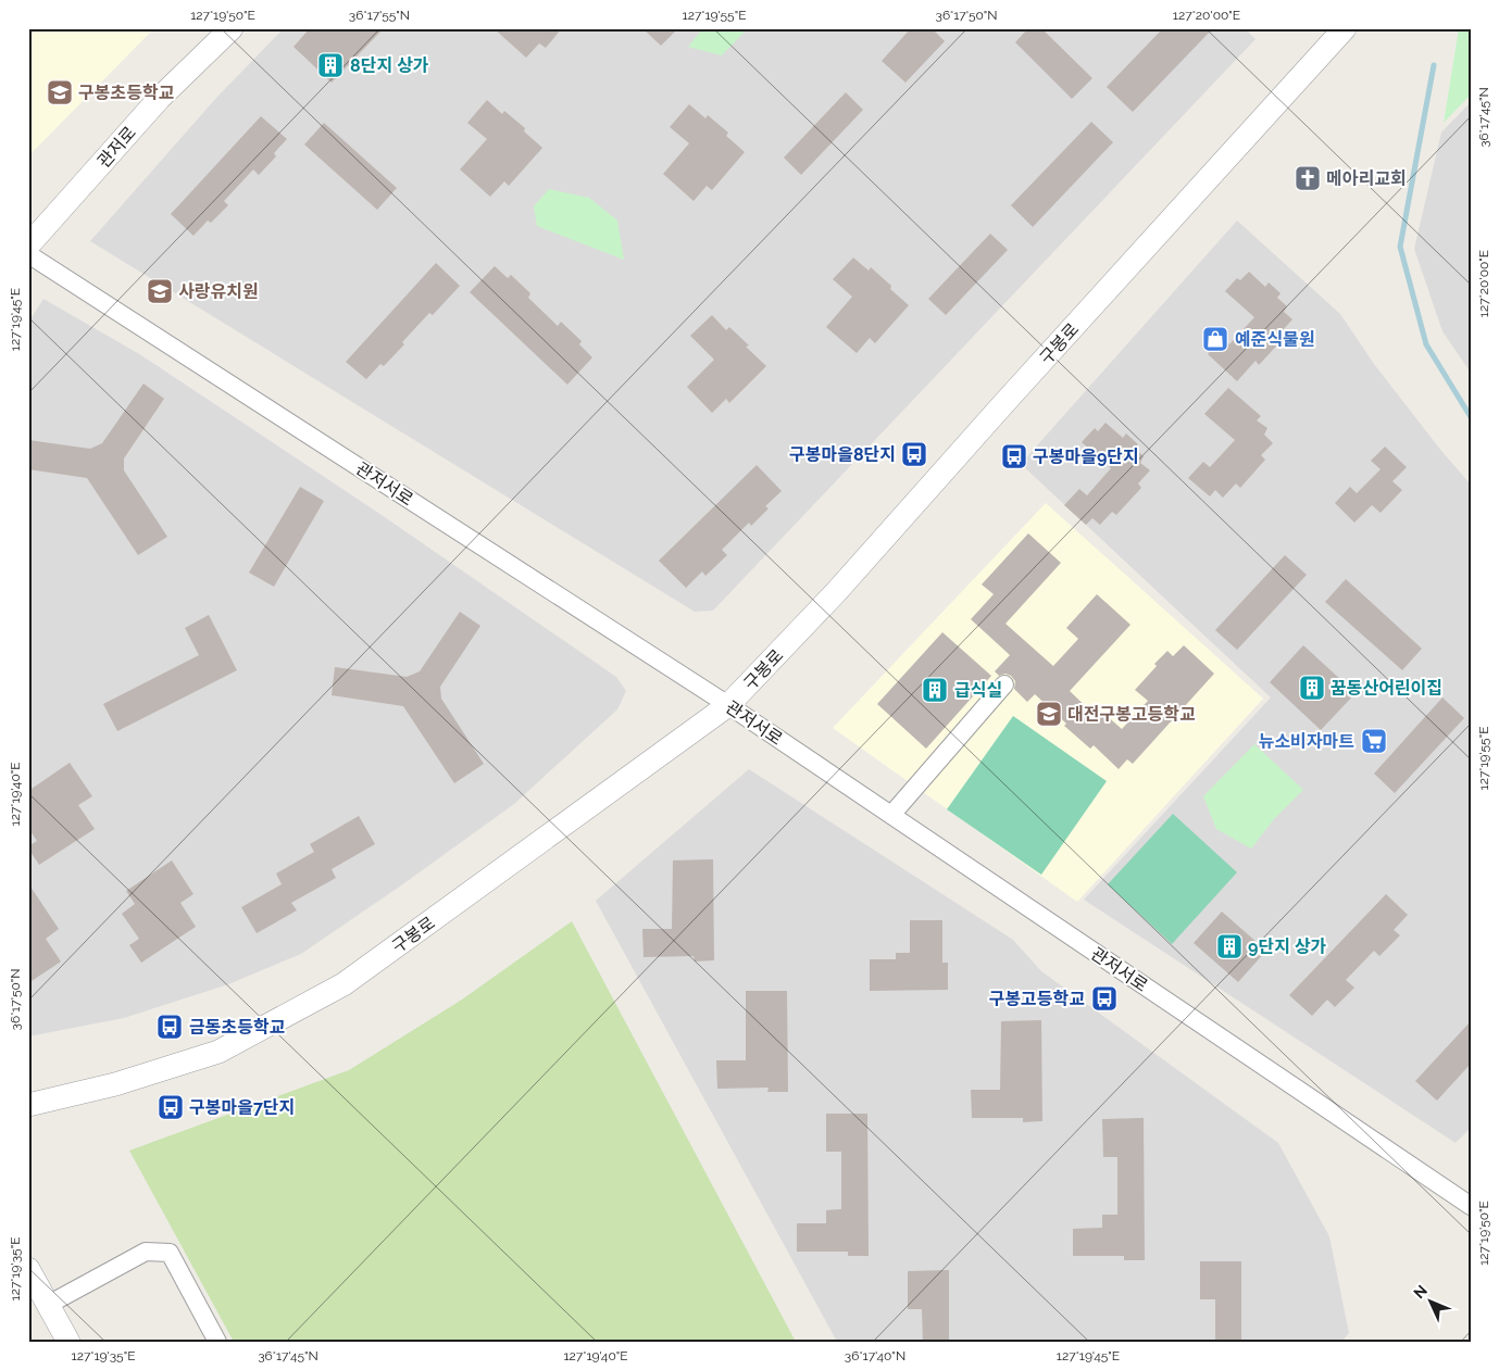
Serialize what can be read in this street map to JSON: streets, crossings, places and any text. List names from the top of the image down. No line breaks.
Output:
{"streets":{"street":["관저로","구봉로","관저서로"]},"crossings":[["구봉로","관저서로"]],"places":{"building":["8단지 상가","꿈동산어린이집","급식실","9단지 상가"],"school or university":["구봉초등학교","사랑유치원","대전구봉고등학교"],"church":["메아리교회"],"shop":["예준식물원"],"bus stop":["구봉마을8단지","구봉마을9단지","구봉고등학교","금동초등학교","구봉마을7단지"],"supermarket":["뉴소비자마트"]},"north":"top left","coordinates":["127°19'50\"E","36°17'55\"N","127°19'55\"E","36°17'50\"N","127°20'00\"E","36°17'45\"N","127°19'45\"E","127°19'40\"E","127°19'35\"E","36°17'40\"N"]}
